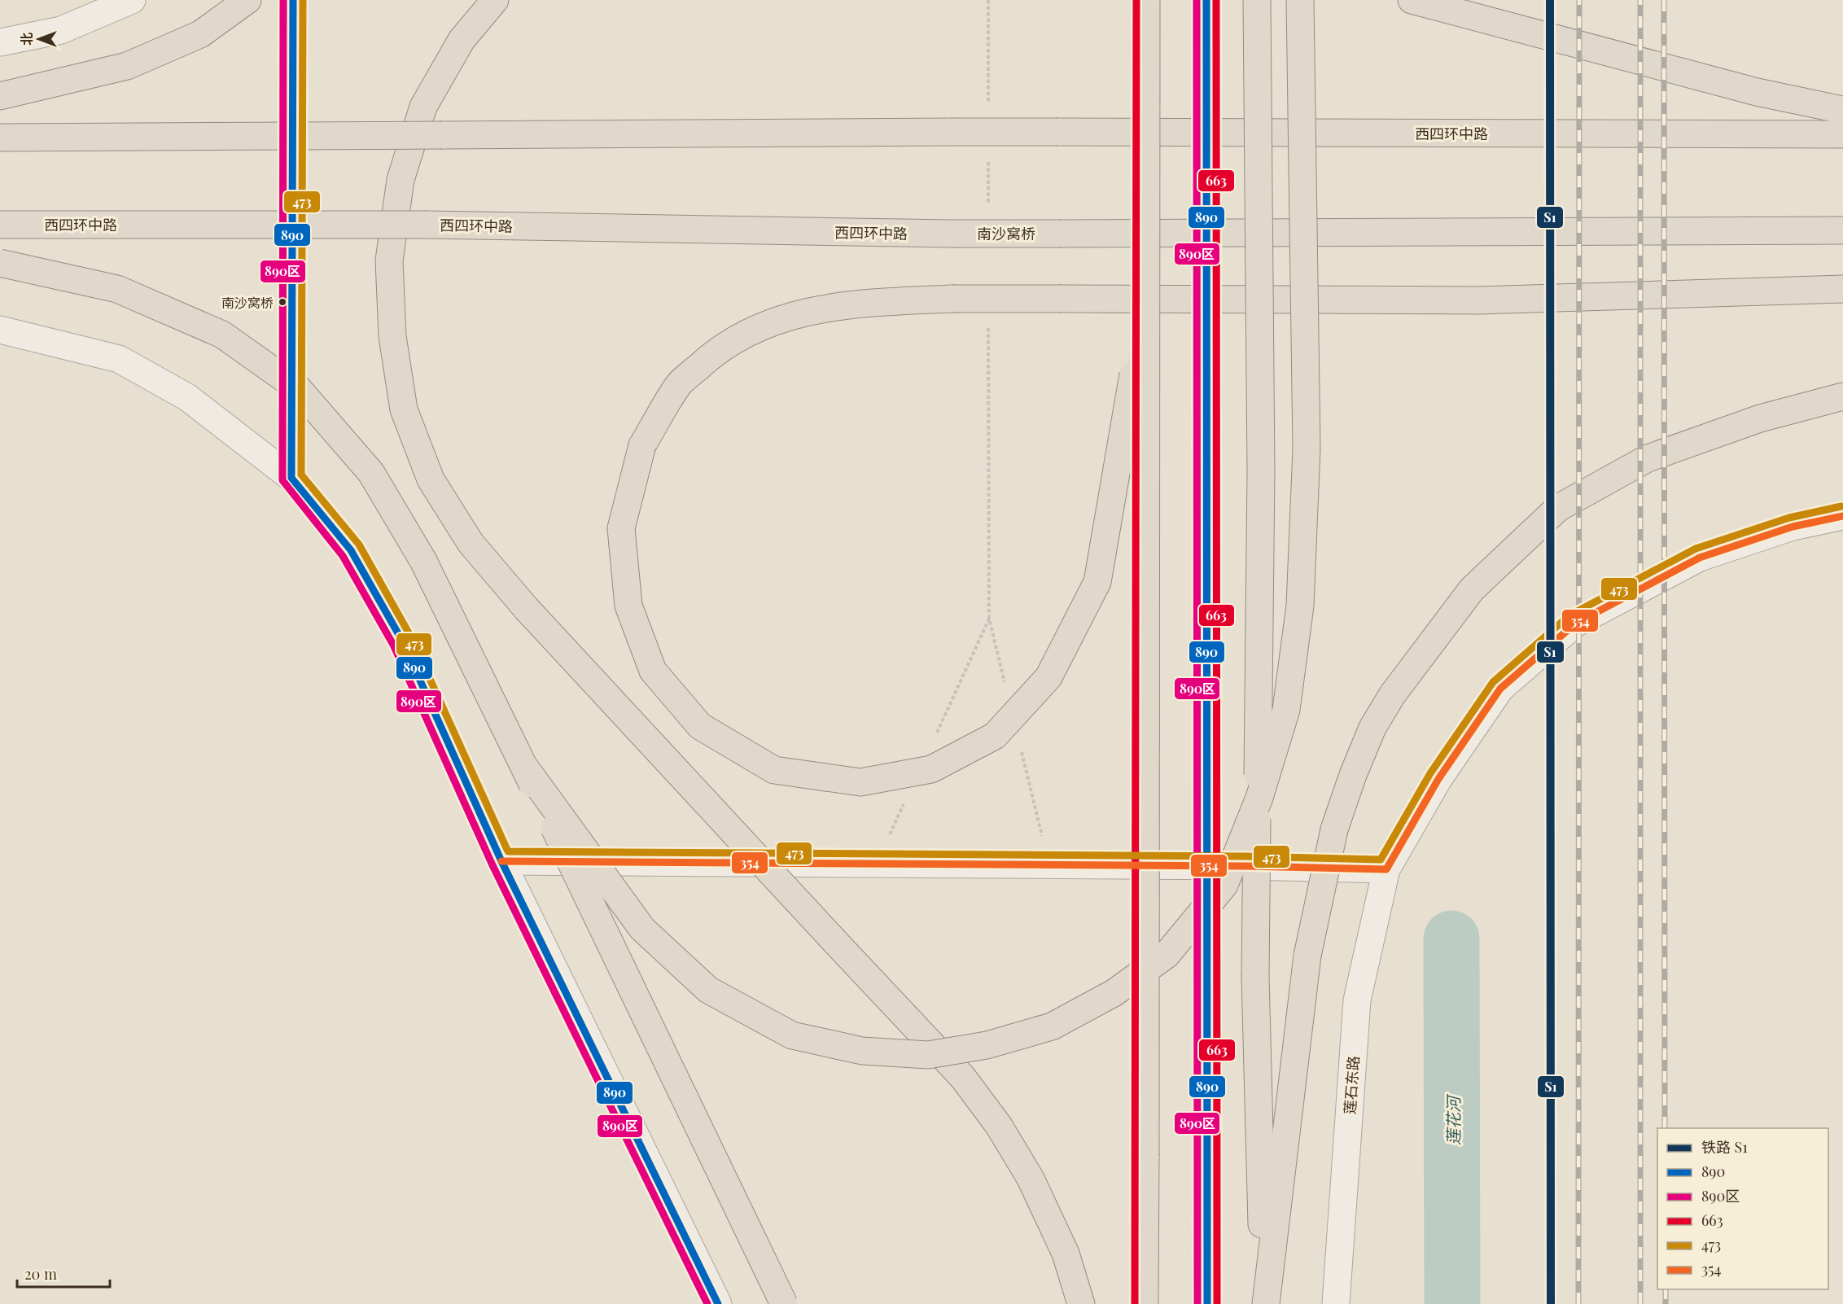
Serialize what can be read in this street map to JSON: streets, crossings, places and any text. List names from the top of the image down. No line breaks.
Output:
{"streets":{"highway":["西四环中路","南沙窝桥"],"street":["莲石东路"]},"crossings":[["西四环中路","南沙窝桥"]],"water":["莲花河"],"places":["南沙窝桥"],"lines":["rail line S1","transit line 890","transit line 890区","transit line 663","transit line 473","transit line 354"],"legend":["铁路 S1","890","890区","663","473","354"],"scale_bar":"20 m","north":"left"}
